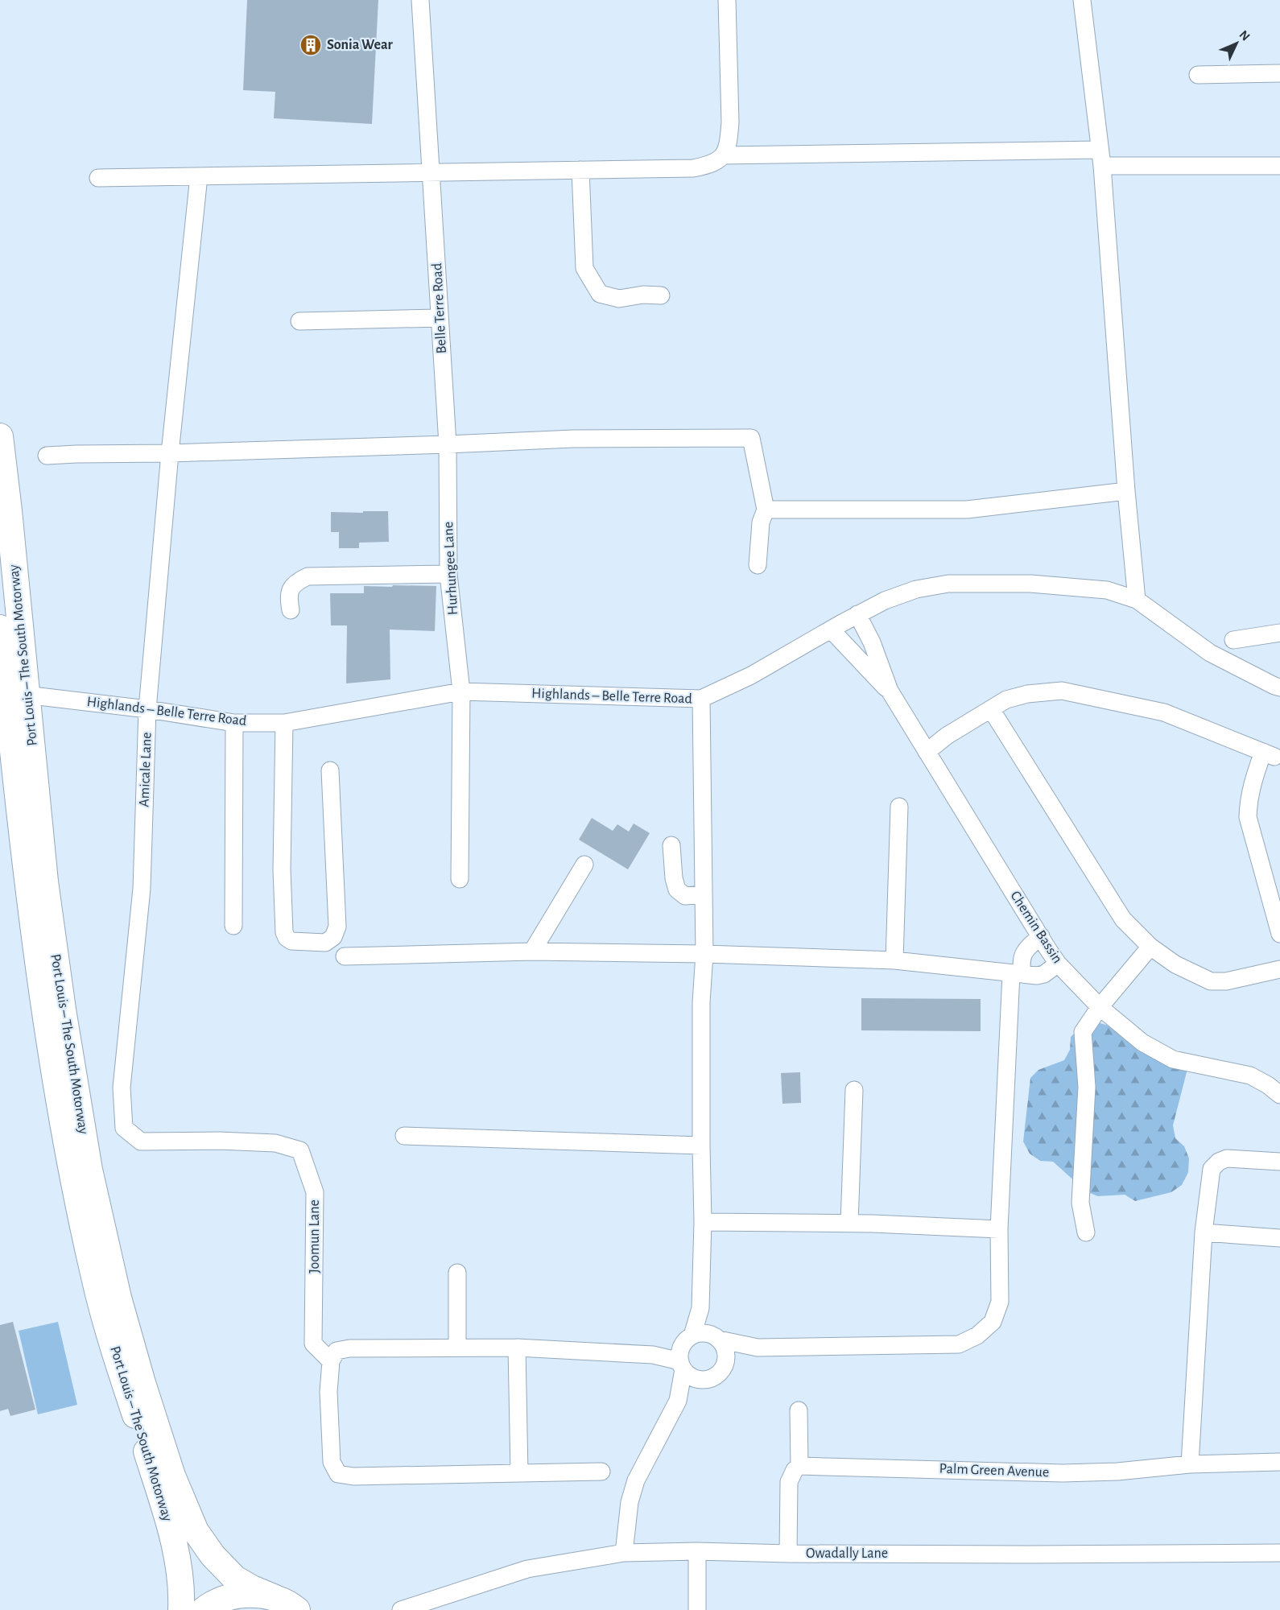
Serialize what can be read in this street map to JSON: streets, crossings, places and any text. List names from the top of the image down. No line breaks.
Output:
{"streets":{"highway":["Port Louis – The South Motorway"],"street":["Belle Terre Road","Hurhungee Lane","Highlands – Belle Terre Road","Amicale Lane","Chemin Bassin","Joomun Lane","Palm Green Avenue","Owadally Lane"]},"crossings":[["Belle Terre Road","Hurhungee Lane"],["Hurhungee Lane","Highlands – Belle Terre Road"],["Highlands – Belle Terre Road","Amicale Lane"],["Amicale Lane","Joomun Lane"]],"places":{"building":["Sonia Wear"]},"north":"top right"}
